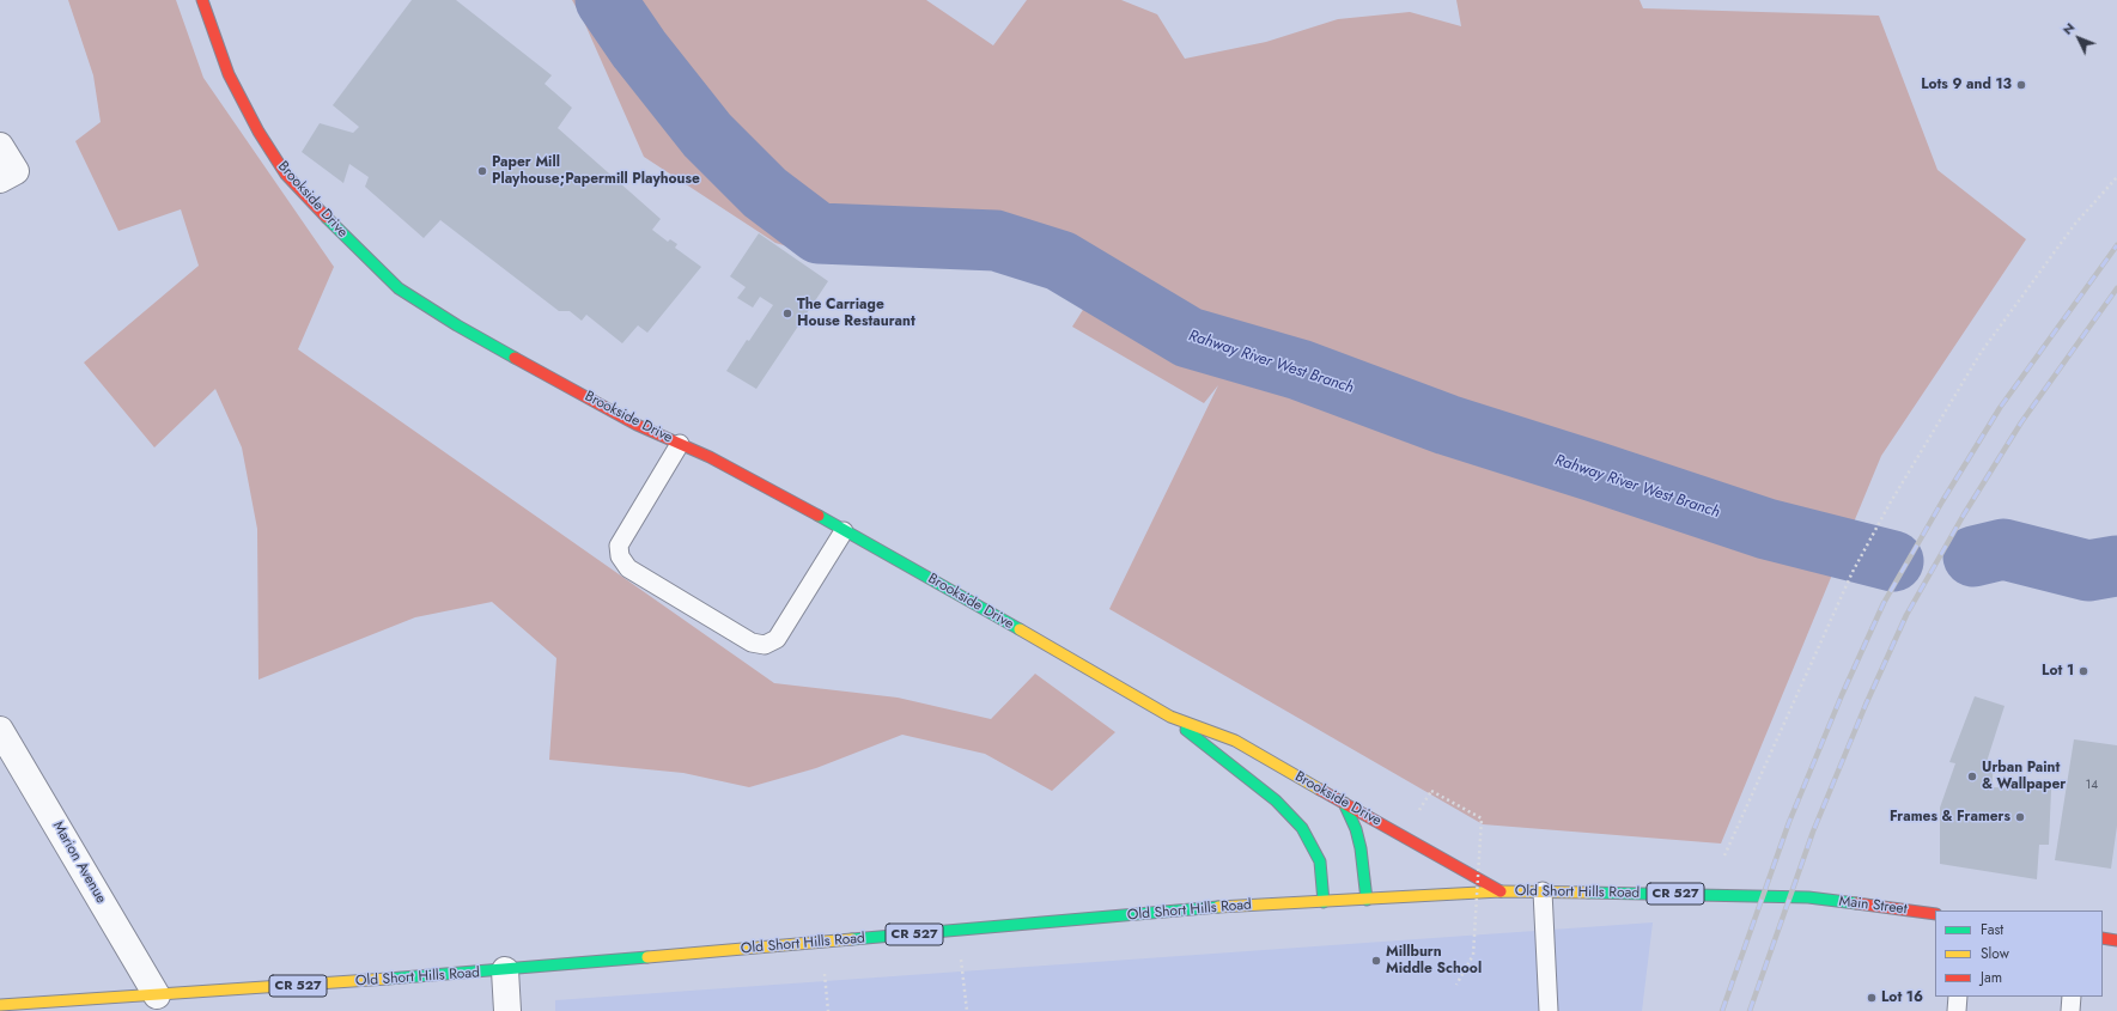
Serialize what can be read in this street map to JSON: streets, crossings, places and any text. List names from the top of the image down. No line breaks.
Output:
{"streets":{"main road":["Brookside Drive","Old Short Hills Road","CR 527","Main Street"],"street":["Marion Avenue"]},"crossings":[["Brookside Drive","Old Short Hills Road"],["Marion Avenue","Old Short Hills Road"],["Old Short Hills Road","Main Street"]],"water":["Rahway River West Branch"],"places":["Lots 9 and 13","Paper Mill Playhouse;Papermill Playhouse","The Carriage House Restaurant","Lot 1","Urban Paint & Wallpaper","Frames & Framers","Millburn Middle School","Lot 16"],"house_numbers":["14"],"legend":["Fast","Slow","Jam"],"north":"top left"}
